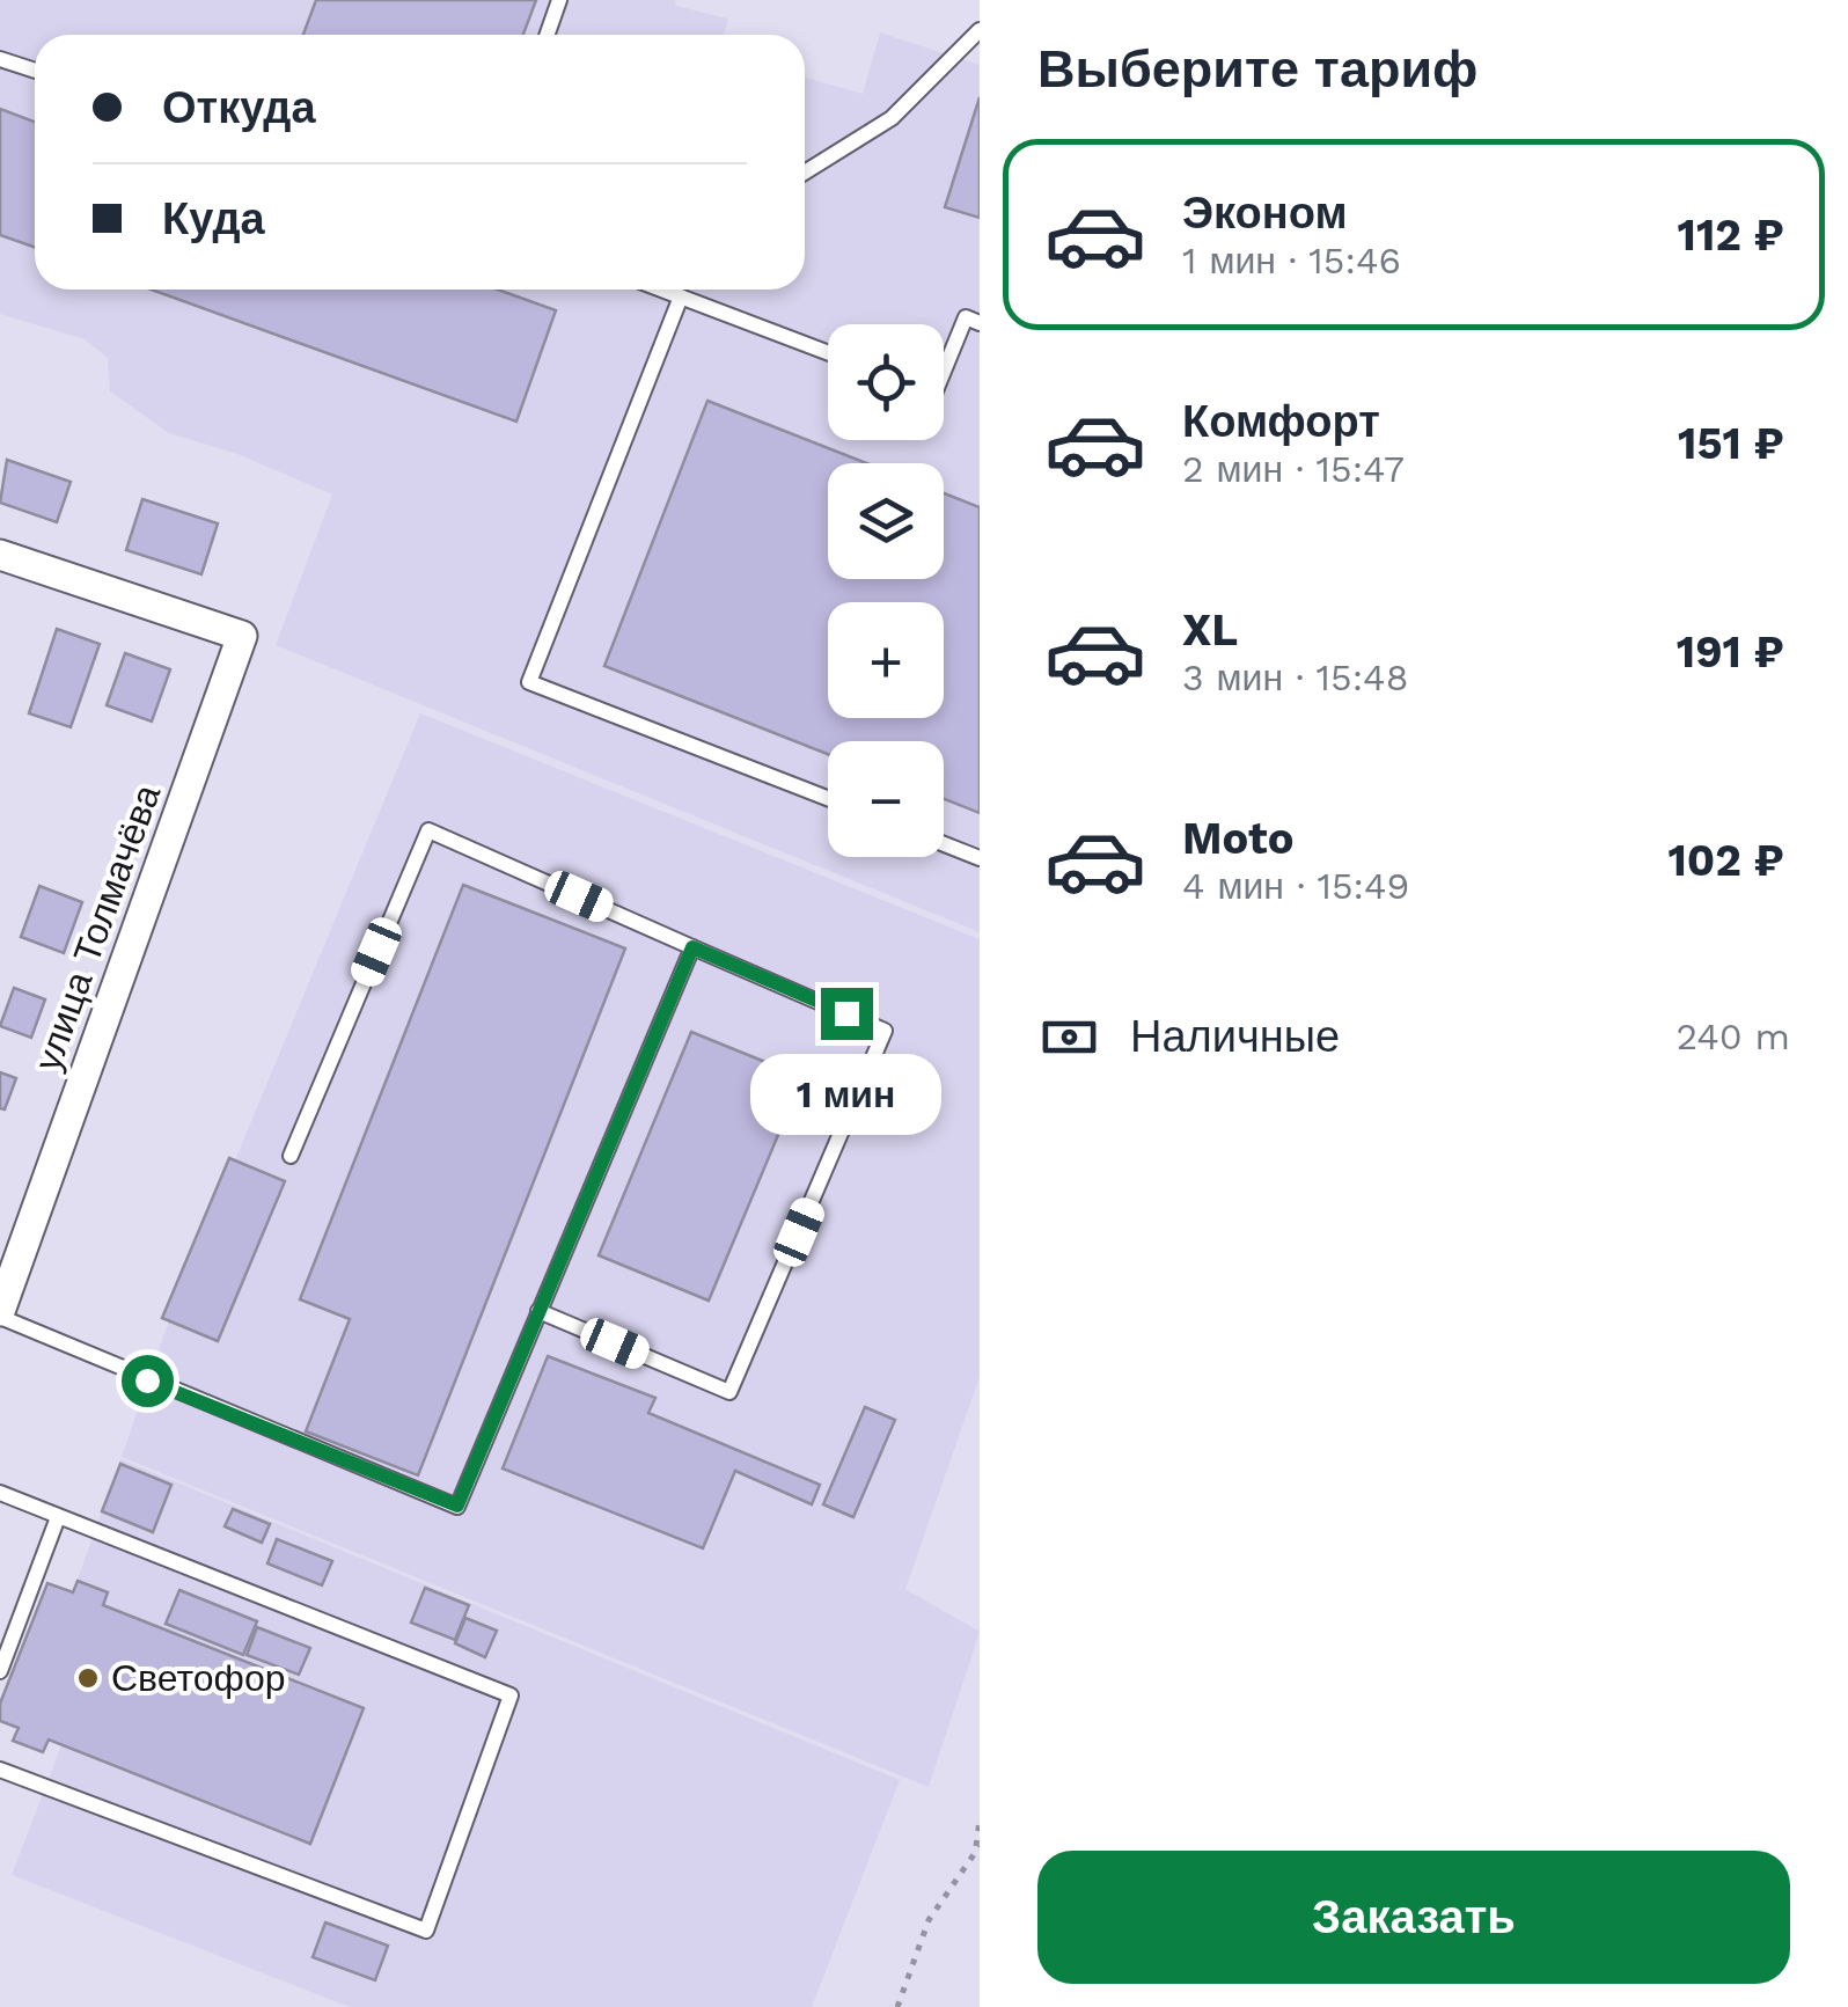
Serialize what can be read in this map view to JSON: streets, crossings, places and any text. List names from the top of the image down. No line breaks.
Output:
{"streets":{"street":["улица Толмачёва"]},"places":["Светофор"],"page":{"heading":"Выберите тариф","banner":["Откуда","Куда"],"list":[{"name":"Эконом","note":"1 мин · 15:46","value":"112 ₽"},{"name":"Комфорт","note":"2 мин · 15:47","value":"151 ₽"},{"name":"XL","note":"3 мин · 15:48","value":"191 ₽"},{"name":"Moto","note":"4 мин · 15:49","value":"102 ₽"}],"map_buttons":["+","−"],"pay":["Наличные","240 m"],"bubble":"1 мин","buttons":"Заказать"}}
